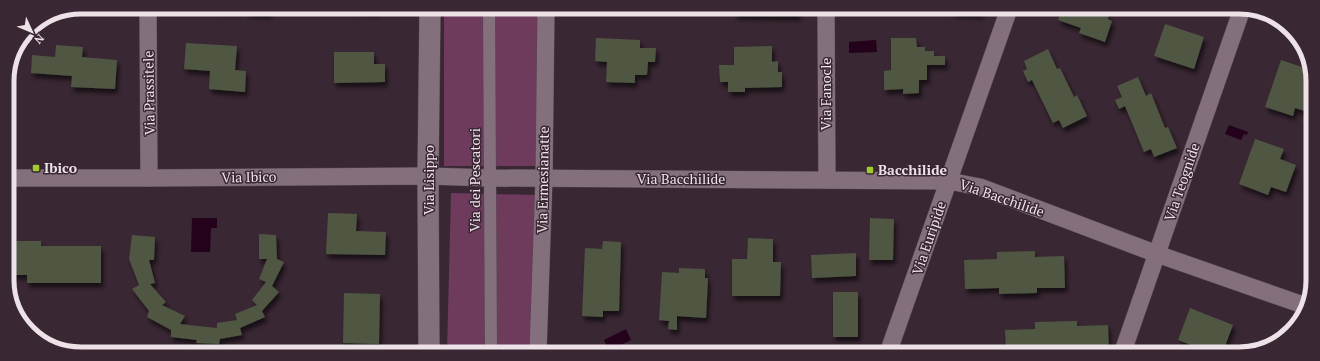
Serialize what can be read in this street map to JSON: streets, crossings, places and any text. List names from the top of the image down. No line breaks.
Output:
{"streets":{"street":["Via Prassitele","Via Fanocle","Via Ibico","Via Bacchilide","Via Lisippo","Via dei Pescatori","Via Ermesianatte","Via Teognide","Via Euripide"]},"crossings":[["Via Prassitele","Via Ibico"],["Via Fanocle","Via Bacchilide"],["Via Ibico","Via Bacchilide"],["Via Ibico","Via Lisippo"],["Via Ibico","Via dei Pescatori"],["Via Bacchilide","Via dei Pescatori"],["Via Bacchilide","Via Ermesianatte"],["Via Bacchilide","Via Teognide"],["Via Bacchilide","Via Euripide"]],"places":{"transit":["Ibico","Bacchilide"]},"north":"bottom right"}
